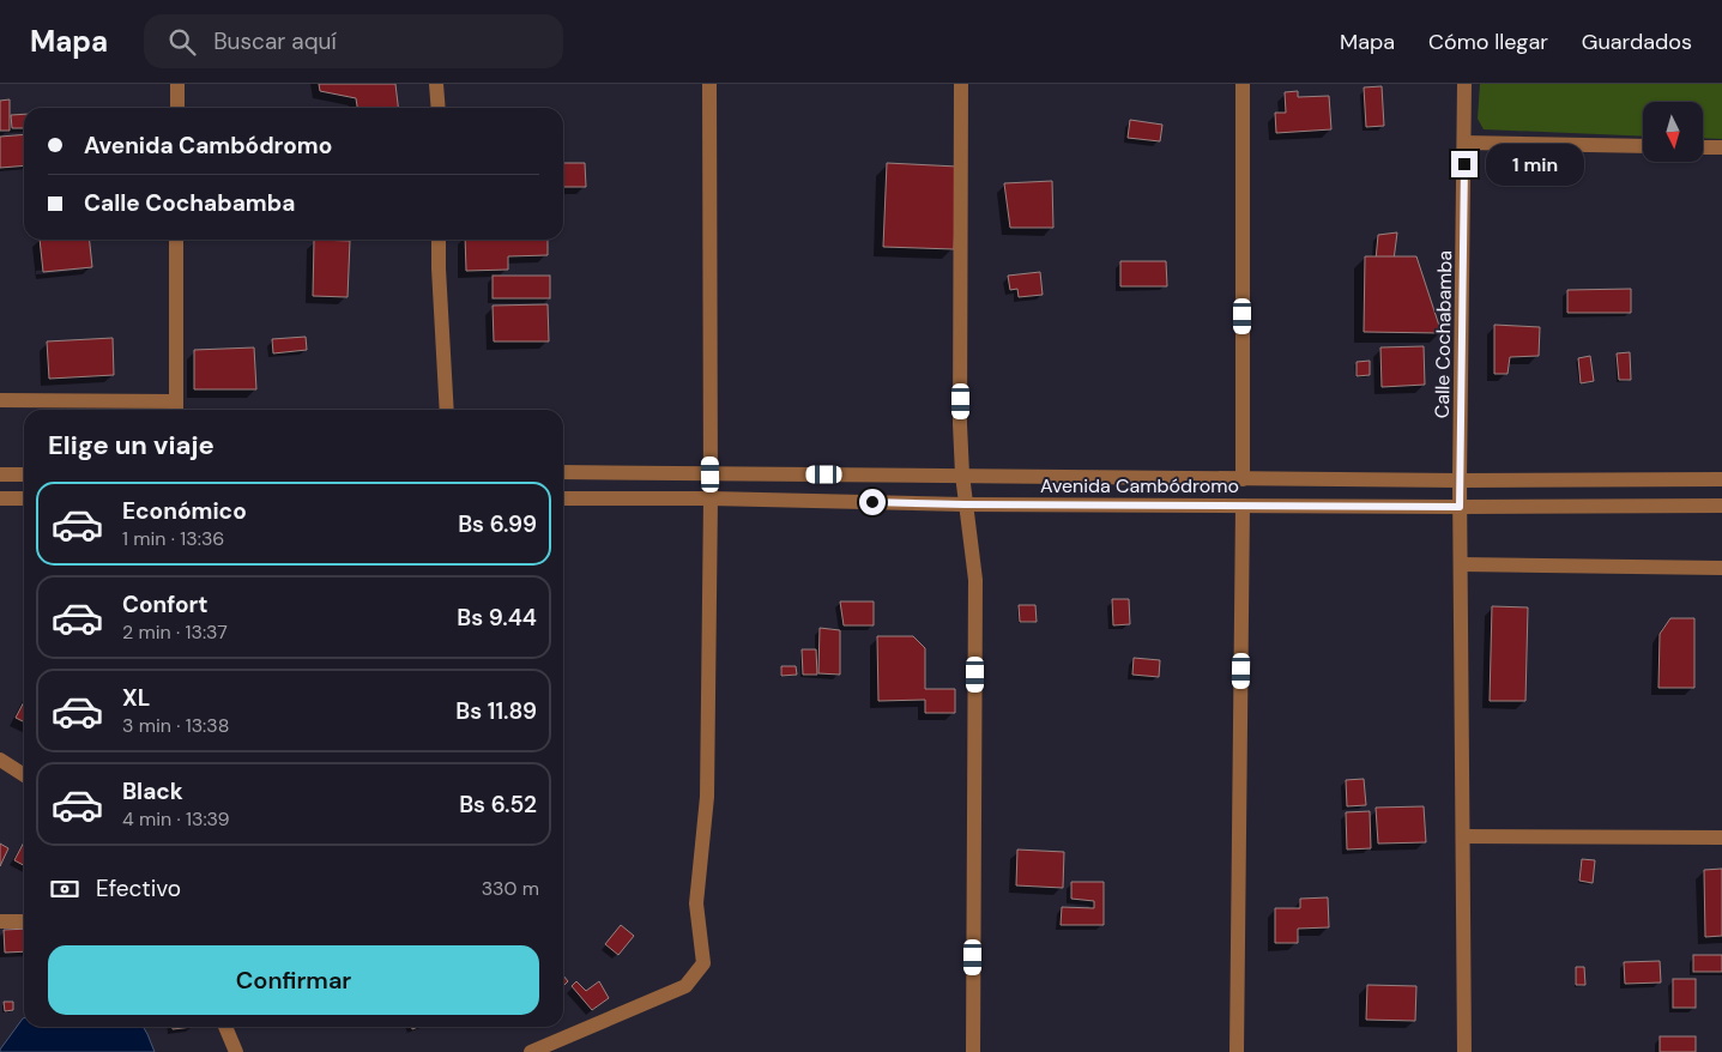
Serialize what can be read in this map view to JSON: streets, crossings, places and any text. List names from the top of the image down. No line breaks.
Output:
{"streets":{"street":["Calle Cochabamba","Avenida Cambódromo"]},"crossings":[["Calle Cochabamba","Avenida Cambódromo"]],"north":"bottom","page":{"header":"Mapa","search":"Buscar aquí","nav":["Mapa","Cómo llegar","Guardados"],"banner":["Avenida Cambódromo","Calle Cochabamba"],"bubble":"1 min","heading":"Elige un viaje","list":[{"name":"Económico","note":"1 min · 13:36","value":"Bs 6.99"},{"name":"Confort","note":"2 min · 13:37","value":"Bs 9.44"},{"name":"XL","note":"3 min · 13:38","value":"Bs 11.89"},{"name":"Black","note":"4 min · 13:39","value":"Bs 6.52"}],"pay":["Efectivo","330 m"],"buttons":"Confirmar"}}
